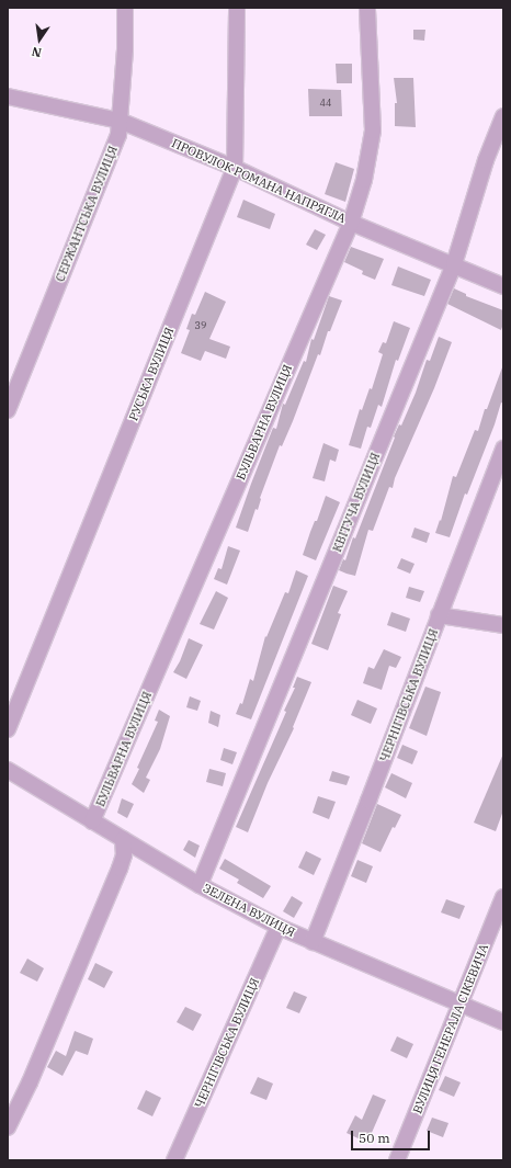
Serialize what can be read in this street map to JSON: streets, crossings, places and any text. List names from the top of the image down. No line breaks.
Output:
{"streets":{"street":["ПРОВУЛОК РОМАНА НАПРЯГЛА","СЕРЖАНТСЬКА ВУЛИЦЯ","РУСЬКА ВУЛИЦЯ","БУЛЬВАРНА ВУЛИЦЯ","КВІТУЧА ВУЛИЦЯ","ЧЕРНІГІВСЬКА ВУЛИЦЯ","ЗЕЛЕНА ВУЛИЦЯ","ВУЛИЦЯ ГЕНЕРАЛА СІКЕВИЧА"]},"crossings":[["ПРОВУЛОК РОМАНА НАПРЯГЛА","СЕРЖАНТСЬКА ВУЛИЦЯ"],["ПРОВУЛОК РОМАНА НАПРЯГЛА","РУСЬКА ВУЛИЦЯ"],["ПРОВУЛОК РОМАНА НАПРЯГЛА","БУЛЬВАРНА ВУЛИЦЯ"],["ПРОВУЛОК РОМАНА НАПРЯГЛА","КВІТУЧА ВУЛИЦЯ"],["БУЛЬВАРНА ВУЛИЦЯ","ЗЕЛЕНА ВУЛИЦЯ"],["КВІТУЧА ВУЛИЦЯ","ЗЕЛЕНА ВУЛИЦЯ"],["ЧЕРНІГІВСЬКА ВУЛИЦЯ","ЗЕЛЕНА ВУЛИЦЯ"],["ЗЕЛЕНА ВУЛИЦЯ","ВУЛИЦЯ ГЕНЕРАЛА СІКЕВИЧА"]],"house_numbers":["44","39"],"scale_bar":"50 m","north":"bottom"}
